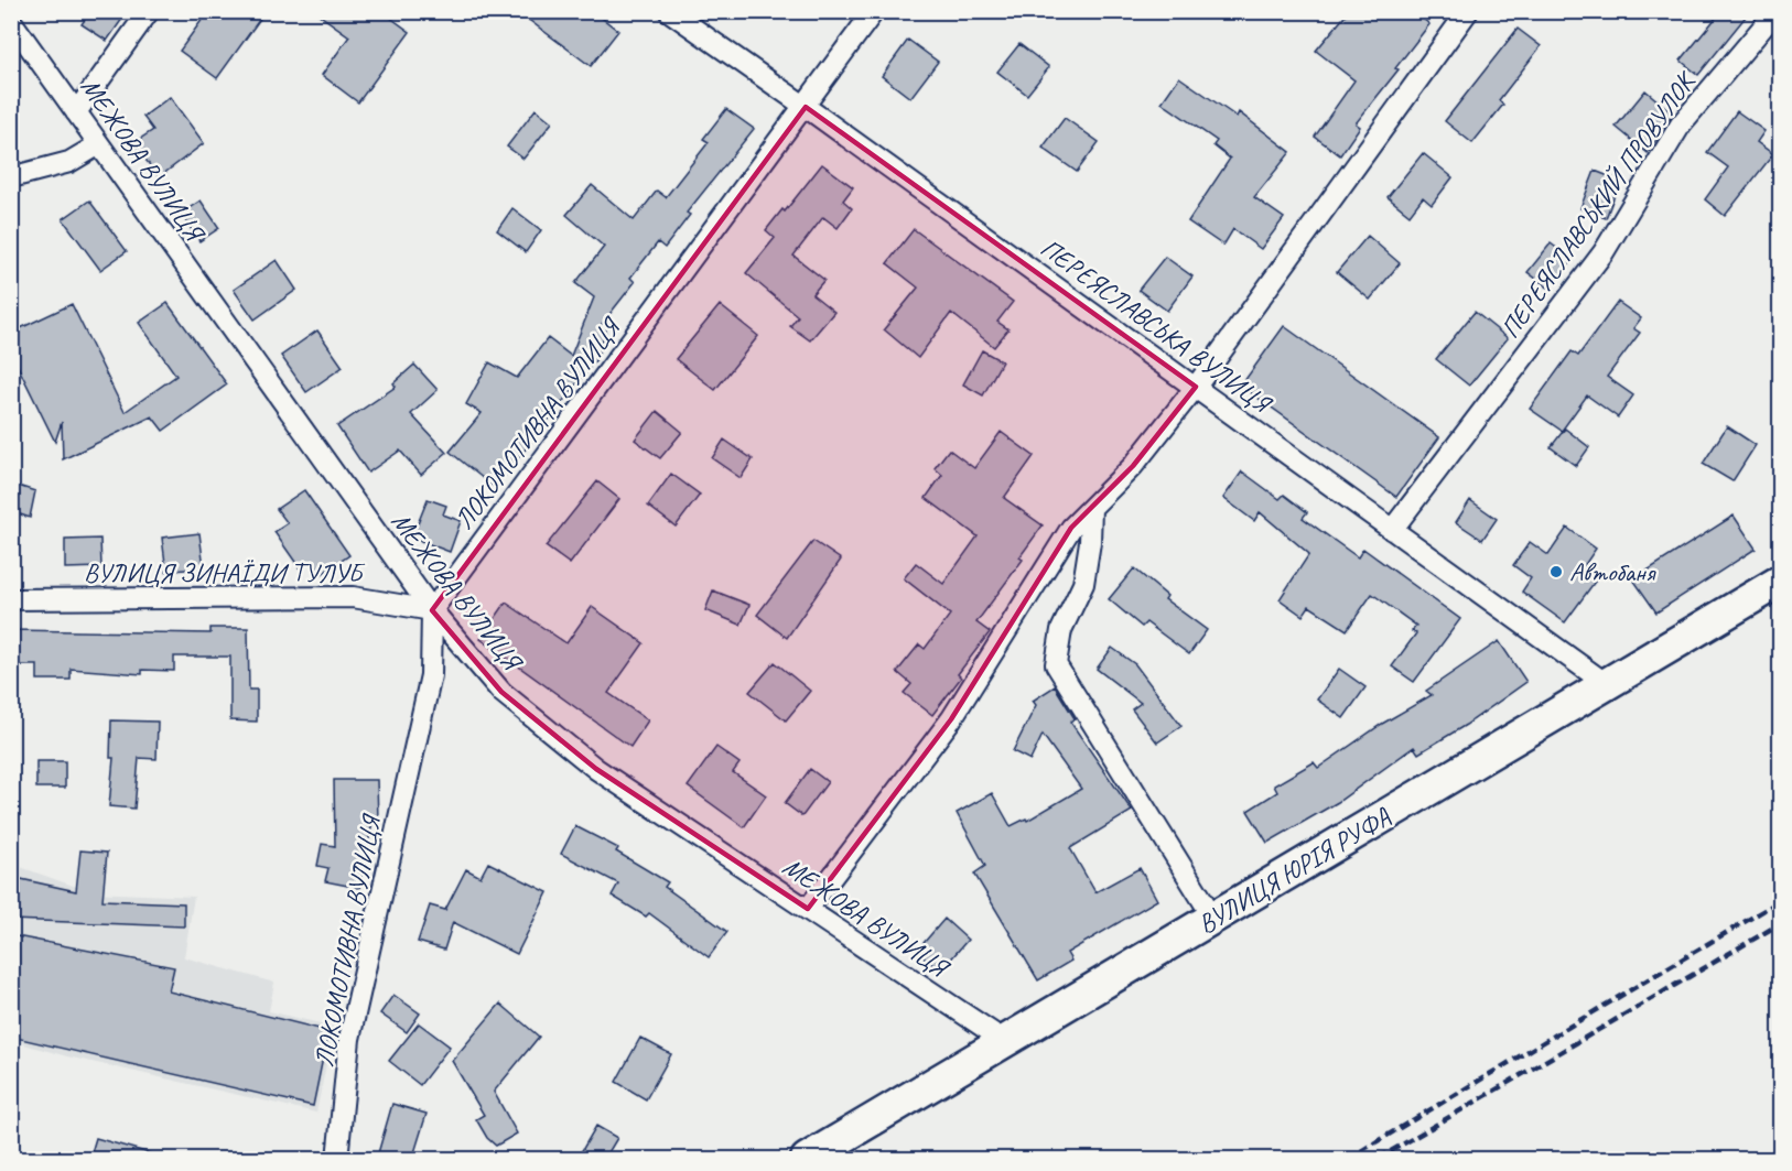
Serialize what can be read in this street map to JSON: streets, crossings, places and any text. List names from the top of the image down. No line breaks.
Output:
{"streets":{"main road":["ВУЛИЦЯ ЮРІЯ РУФА"],"street":["МЕЖОВА ВУЛИЦЯ","ПЕРЕЯСЛАВСЬКИЙ ПРОВУЛОК","ПЕРЕЯСЛАВСЬКА ВУЛИЦЯ","ЛОКОМОТИВНА ВУЛИЦЯ","ВУЛИЦЯ ЗИНАЇДИ ТУЛУБ"]},"crossings":[["МЕЖОВА ВУЛИЦЯ","ЛОКОМОТИВНА ВУЛИЦЯ"],["МЕЖОВА ВУЛИЦЯ","ВУЛИЦЯ ЗИНАЇДИ ТУЛУБ"],["МЕЖОВА ВУЛИЦЯ","ВУЛИЦЯ ЮРІЯ РУФА"],["ПЕРЕЯСЛАВСЬКИЙ ПРОВУЛОК","ПЕРЕЯСЛАВСЬКА ВУЛИЦЯ"],["ПЕРЕЯСЛАВСЬКА ВУЛИЦЯ","ЛОКОМОТИВНА ВУЛИЦЯ"],["ПЕРЕЯСЛАВСЬКА ВУЛИЦЯ","ВУЛИЦЯ ЮРІЯ РУФА"],["ЛОКОМОТИВНА ВУЛИЦЯ","ВУЛИЦЯ ЗИНАЇДИ ТУЛУБ"]],"places":["Автобаня"]}
